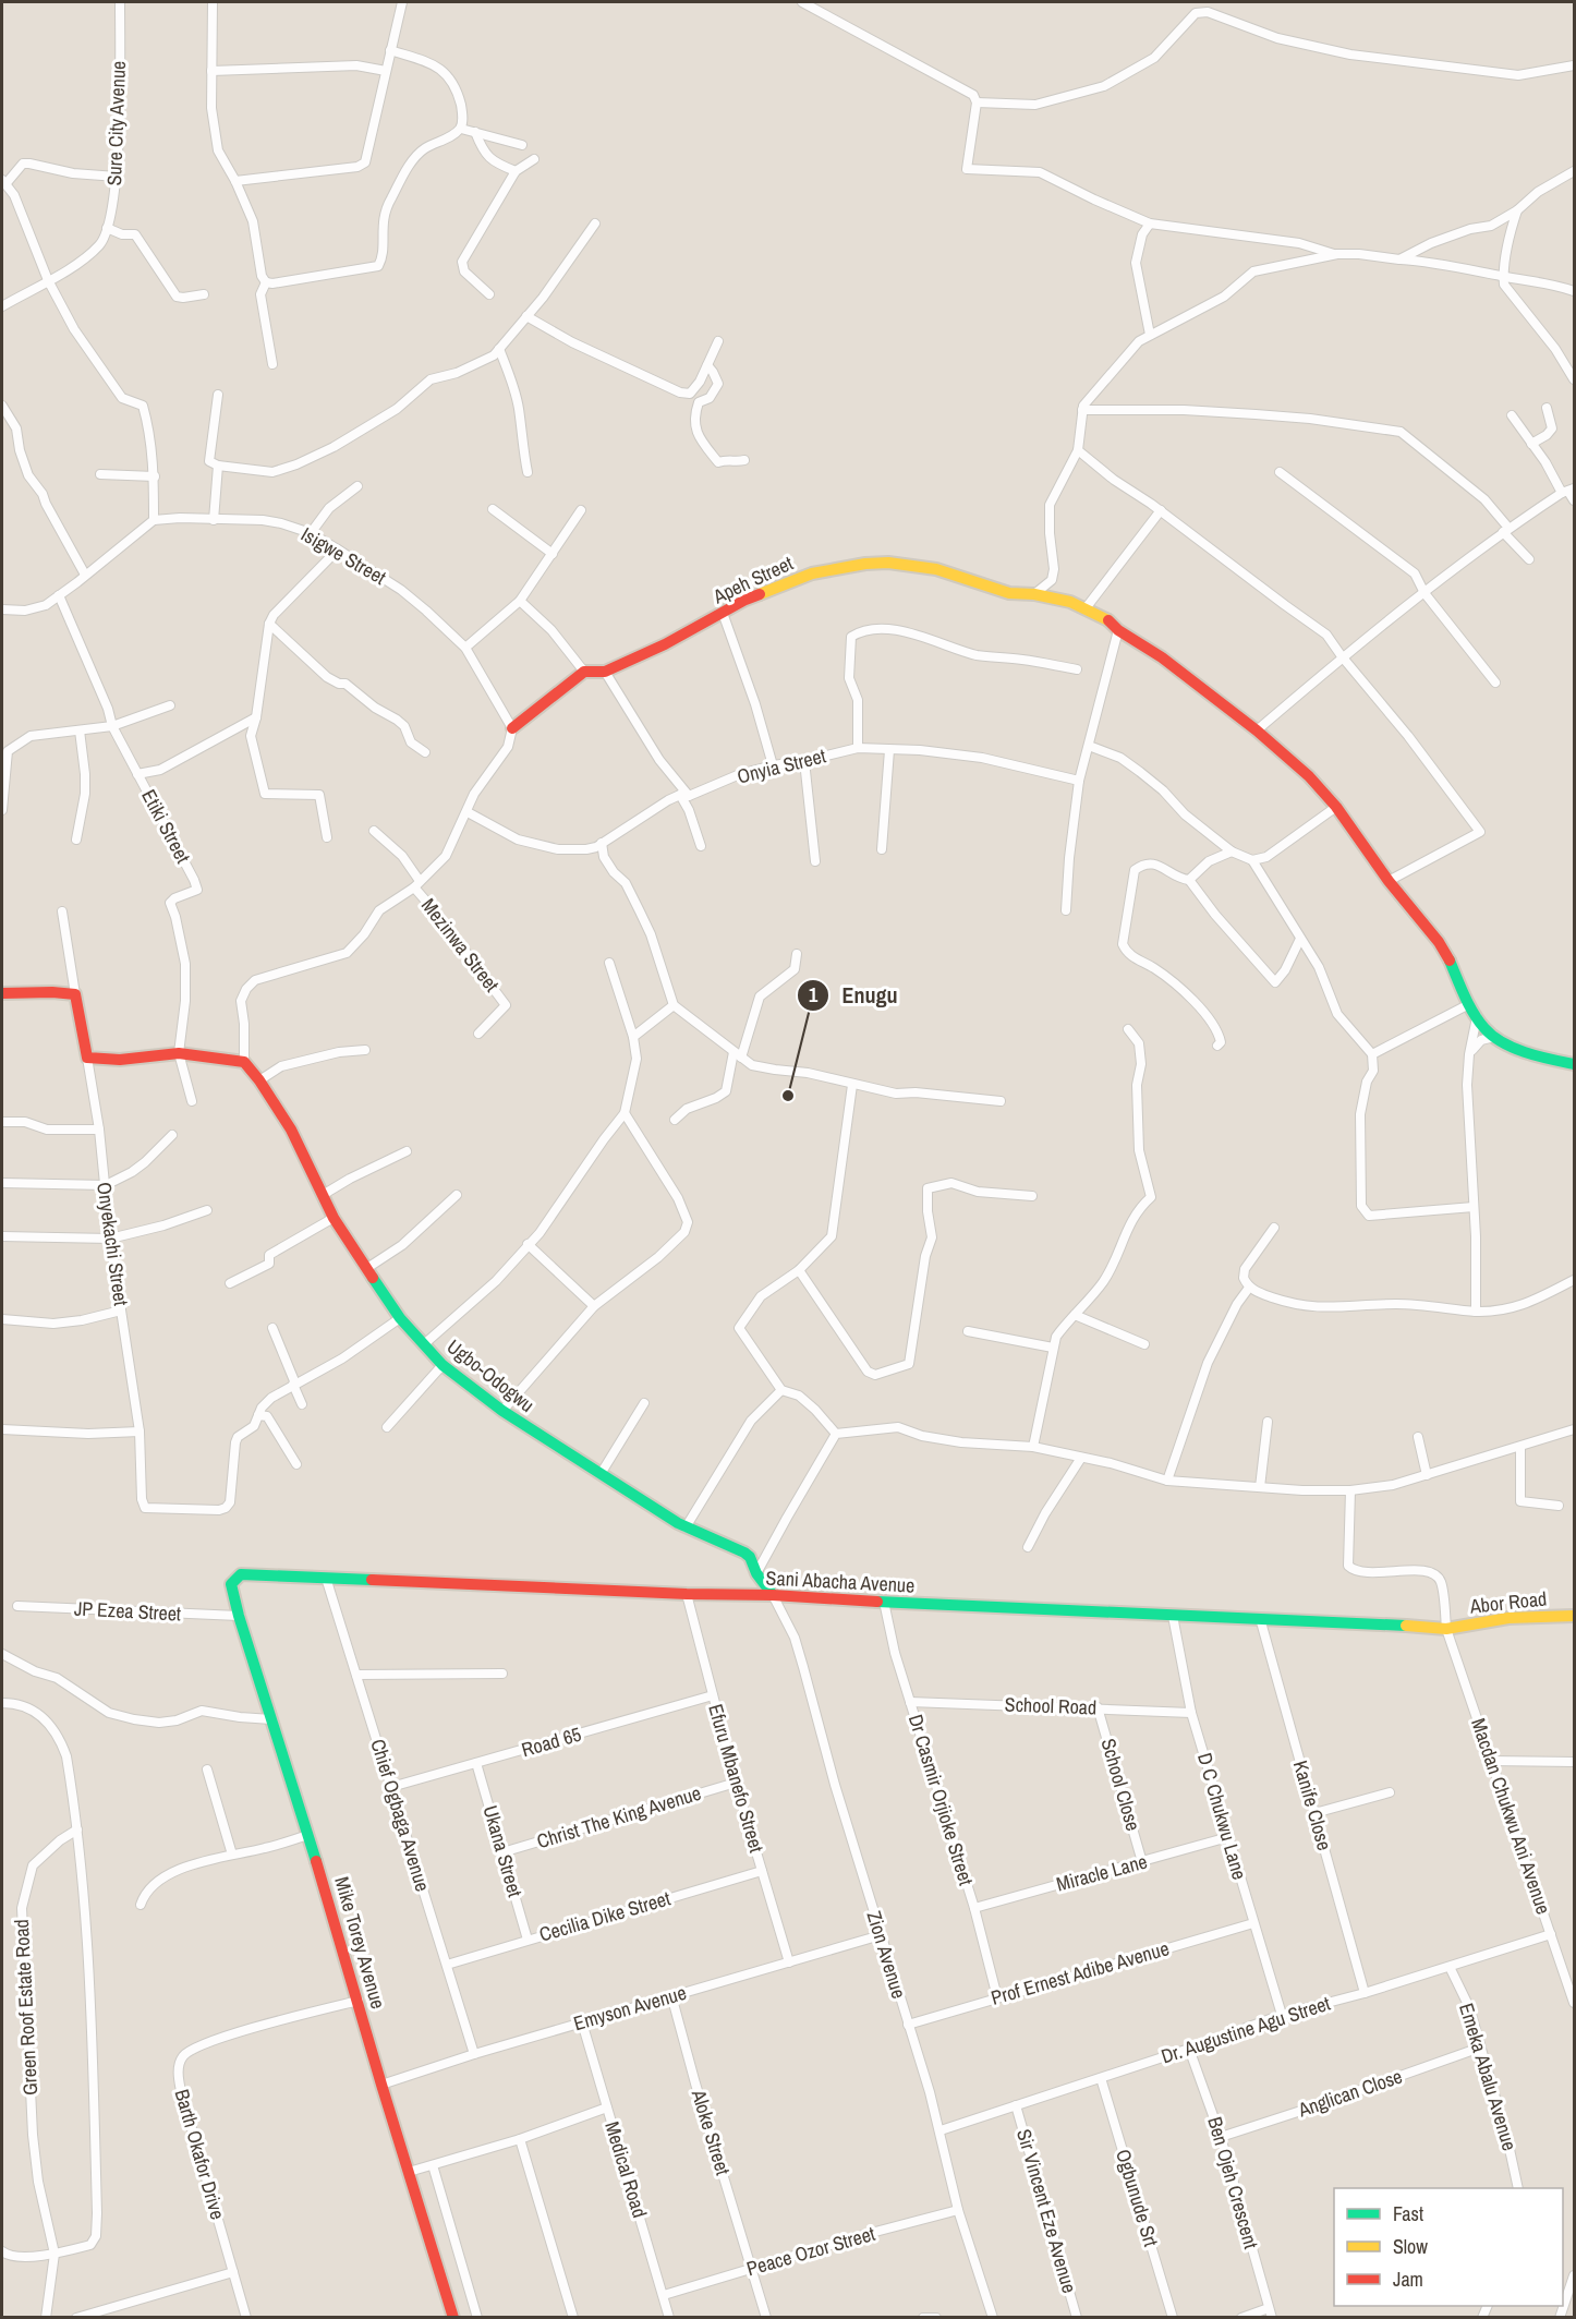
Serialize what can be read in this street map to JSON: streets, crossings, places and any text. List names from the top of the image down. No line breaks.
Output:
{"streets":{"street":["Sure City Avenue","Isigwe Street","Apeh Street","Onyia Street","Etiki Street","Mezinwa Street","Onyekachi Street","Ugbo-Odogwu","Sani Abacha Avenue","Abor Road","JP Ezea Street","School Road","Road 65","Efuru Mbanefo Street","School Close","Dr Casmir Orjioke Street","Kanife Close","Chief Ogbaga Avenue","D C Chukwu Lane","Macdan Chukwu Ani Avenue","Christ The King Avenue","Ukana Street","Miracle Lane","Cecilia Dike Street","Mike Torey Avenue","Zion Avenue","Prof Ernest Adibe Avenue","Green Roof Estate Road","Emyson Avenue","Dr. Augustine Agu Street","Emeka Abalu Avenue","Anglican Close","Aloke Street","Barth Okafor Drive","Medical Road","Ben Ojeh Crescent","Ogbunude Srt","Sir Vincent Eze Avenue","Peace Ozor Street"]},"crossings":[["Ugbo-Odogwu","Sani Abacha Avenue"],["Ugbo-Odogwu","Zion Avenue"],["Sani Abacha Avenue","Abor Road"],["Sani Abacha Avenue","Efuru Mbanefo Street"],["Sani Abacha Avenue","Dr Casmir Orjioke Street"],["Sani Abacha Avenue","Kanife Close"],["Sani Abacha Avenue","Chief Ogbaga Avenue"],["Sani Abacha Avenue","D C Chukwu Lane"],["Sani Abacha Avenue","Macdan Chukwu Ani Avenue"],["Sani Abacha Avenue","Mike Torey Avenue"],["Sani Abacha Avenue","Zion Avenue"],["Abor Road","Macdan Chukwu Ani Avenue"],["JP Ezea Street","Mike Torey Avenue"],["School Road","School Close"],["School Road","Dr Casmir Orjioke Street"],["School Road","D C Chukwu Lane"],["Road 65","Efuru Mbanefo Street"],["Road 65","Chief Ogbaga Avenue"],["Road 65","Ukana Street"],["Efuru Mbanefo Street","Christ The King Avenue"],["Efuru Mbanefo Street","Cecilia Dike Street"],["Efuru Mbanefo Street","Emyson Avenue"],["School Close","Miracle Lane"],["Dr Casmir Orjioke Street","Miracle Lane"],["Dr Casmir Orjioke Street","Prof Ernest Adibe Avenue"],["Kanife Close","Dr. Augustine Agu Street"],["Chief Ogbaga Avenue","Cecilia Dike Street"],["Chief Ogbaga Avenue","Emyson Avenue"],["D C Chukwu Lane","Miracle Lane"],["D C Chukwu Lane","Prof Ernest Adibe Avenue"],["D C Chukwu Lane","Dr. Augustine Agu Street"],["Macdan Chukwu Ani Avenue","Dr. Augustine Agu Street"],["Christ The King Avenue","Ukana Street"],["Ukana Street","Cecilia Dike Street"],["Mike Torey Avenue","Emyson Avenue"],["Mike Torey Avenue","Barth Okafor Drive"],["Zion Avenue","Prof Ernest Adibe Avenue"],["Zion Avenue","Emyson Avenue"],["Zion Avenue","Dr. Augustine Agu Street"],["Zion Avenue","Peace Ozor Street"],["Emyson Avenue","Aloke Street"],["Emyson Avenue","Medical Road"],["Dr. Augustine Agu Street","Emeka Abalu Avenue"],["Dr. Augustine Agu Street","Ben Ojeh Crescent"],["Dr. Augustine Agu Street","Ogbunude Srt"],["Dr. Augustine Agu Street","Sir Vincent Eze Avenue"],["Emeka Abalu Avenue","Anglican Close"],["Anglican Close","Ben Ojeh Crescent"],["Aloke Street","Peace Ozor Street"],["Medical Road","Peace Ozor Street"]],"places":["Enugu"],"legend":["Fast","Slow","Jam"]}
